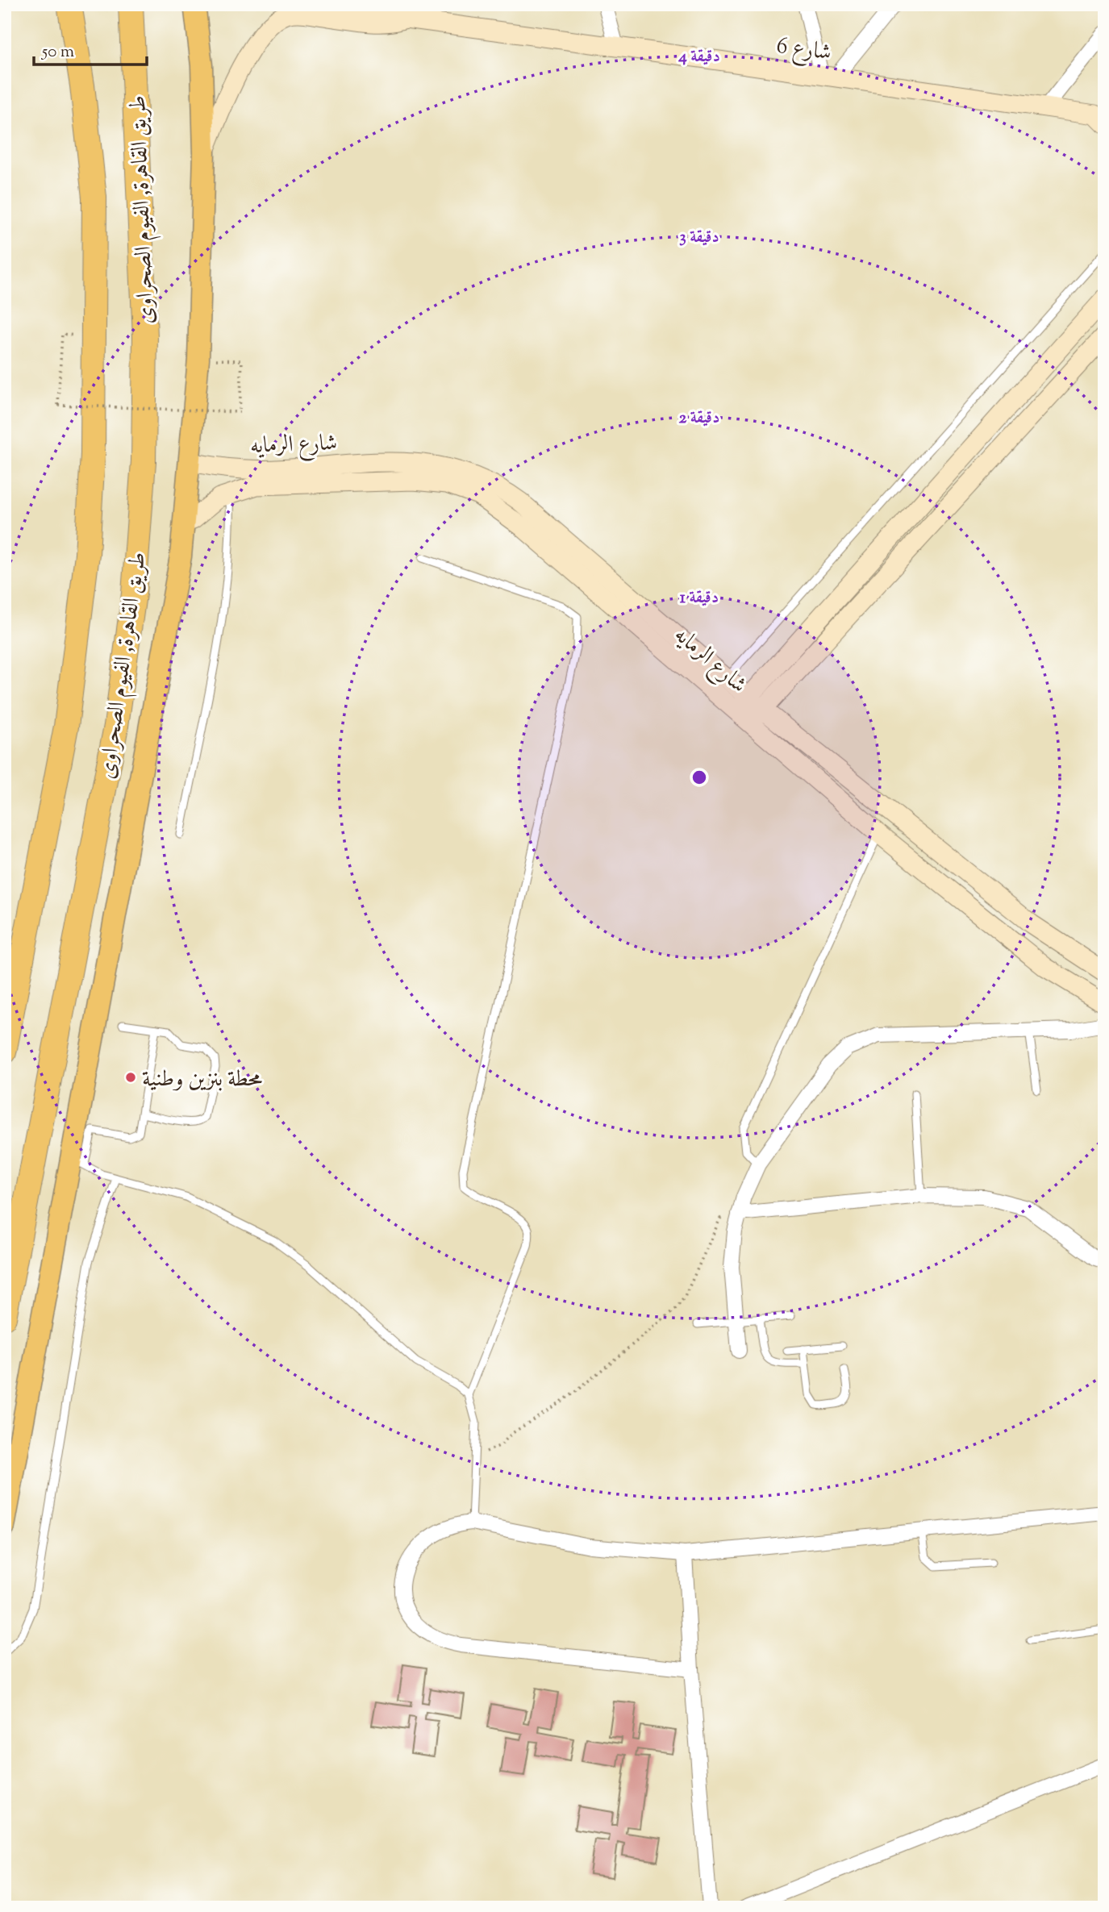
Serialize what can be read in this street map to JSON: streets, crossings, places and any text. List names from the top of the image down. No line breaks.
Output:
{"streets":{"highway":["طريق القاهرة, الفيوم الصحراوى"],"street":["شارع 6","شارع الرمايه"]},"places":["محطة بنزين وطنية"],"scale_bar":"50 m","rings":["4 دقيقة","3 دقيقة","2 دقيقة","1 دقيقة"]}
